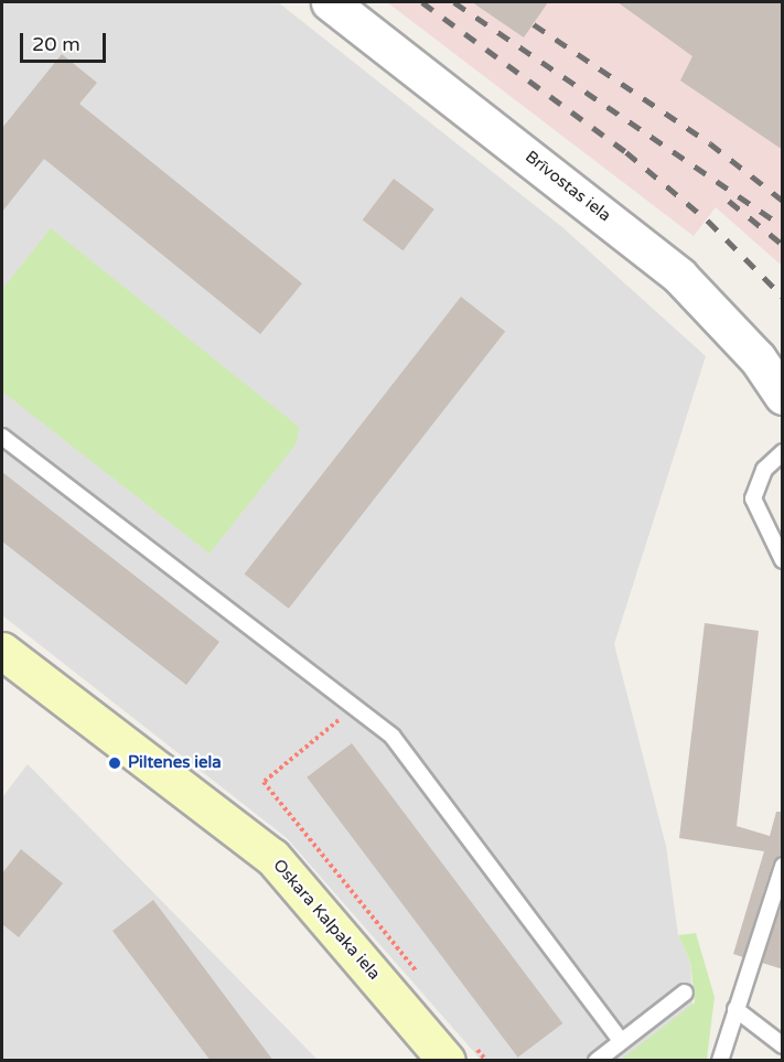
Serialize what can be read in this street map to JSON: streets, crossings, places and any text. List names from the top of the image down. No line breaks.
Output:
{"streets":{"main road":["Oskara Kalpaka iela"],"street":["Brīvostas iela"]},"places":["Piltenes iela"],"scale_bar":"20 m"}
